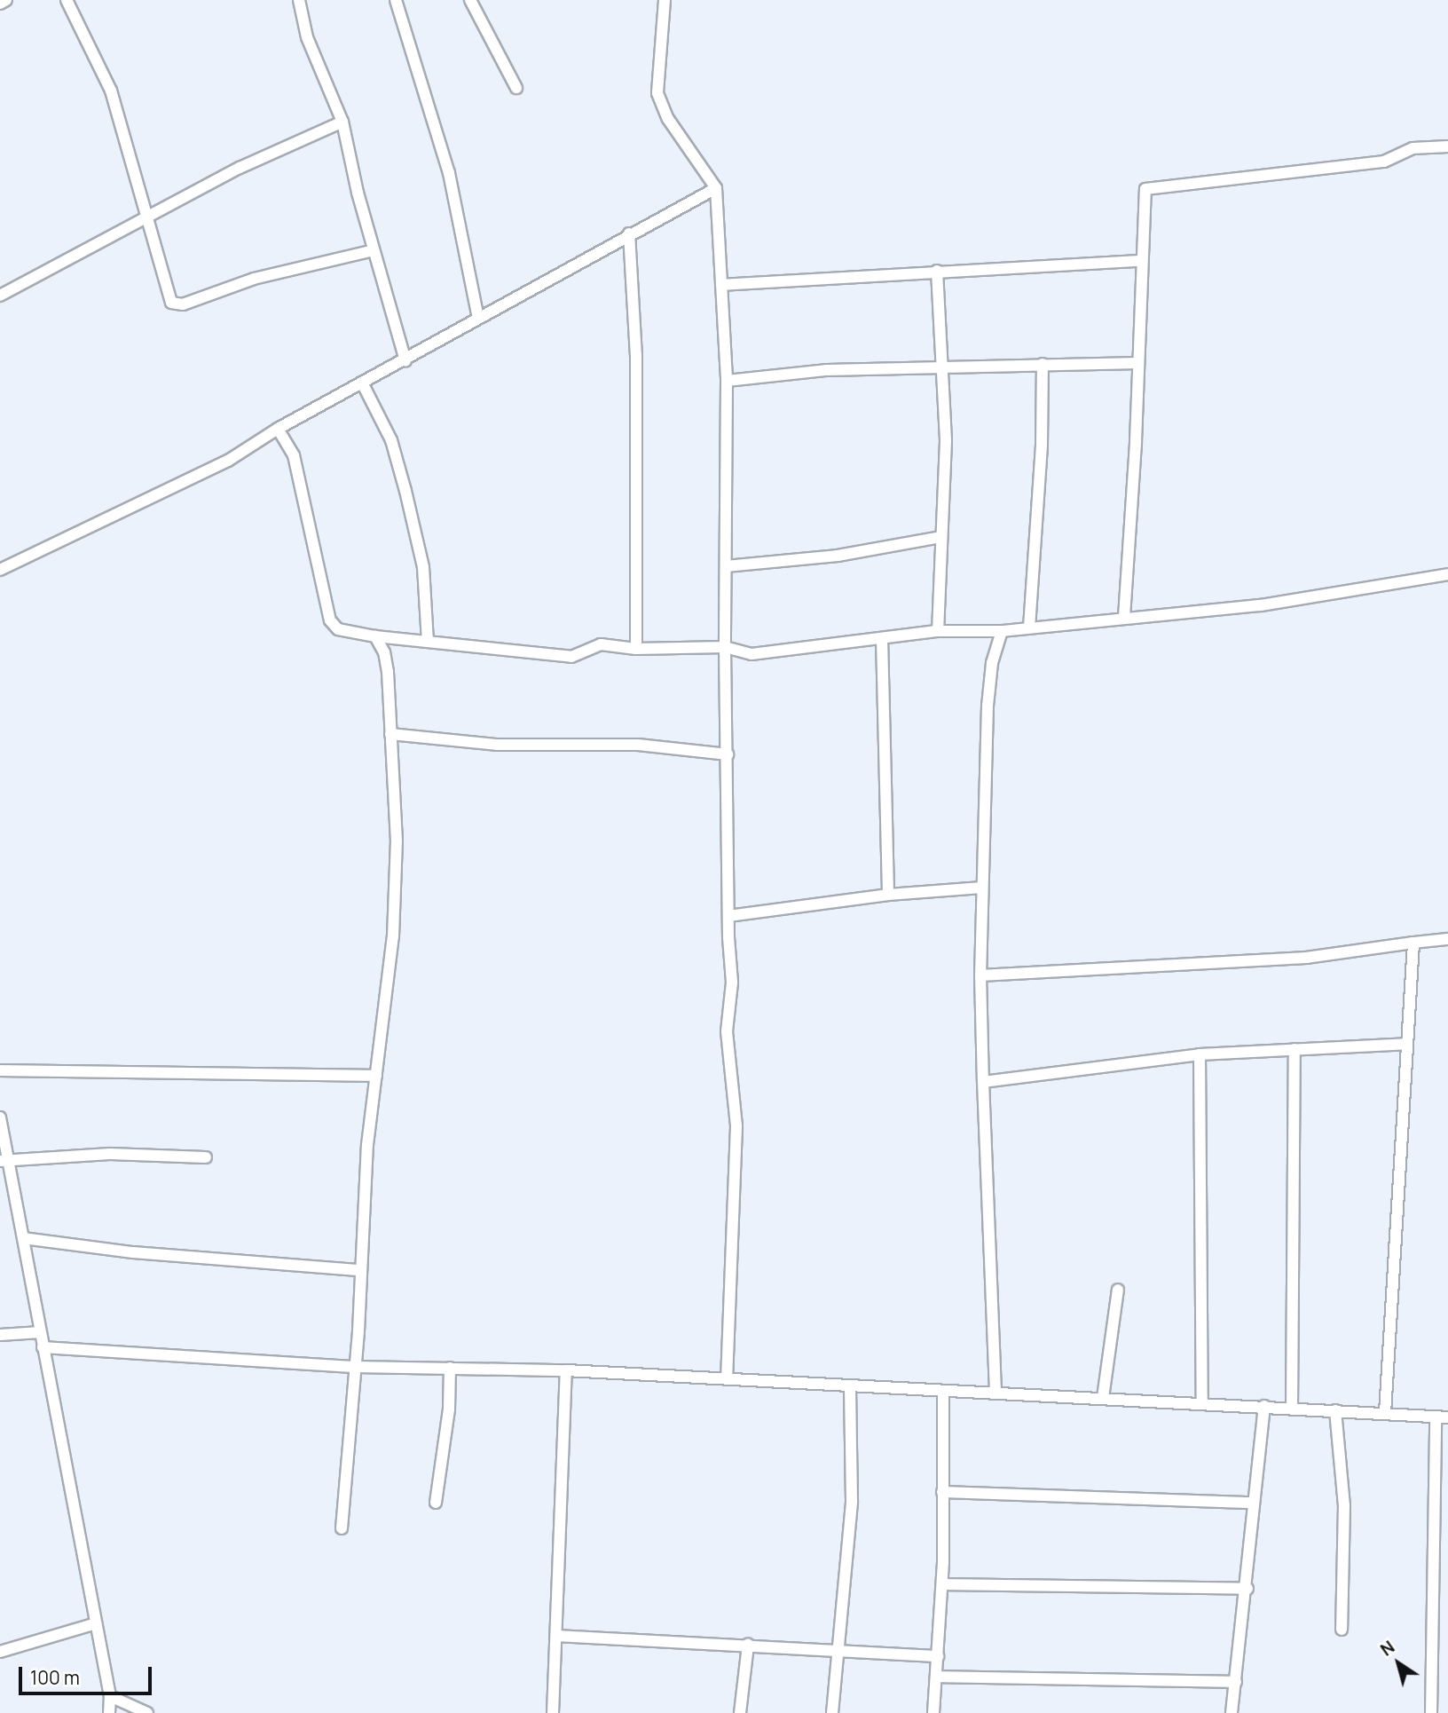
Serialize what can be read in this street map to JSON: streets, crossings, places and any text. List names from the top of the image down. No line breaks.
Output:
{"scale_bar":"100 m","north":"top left"}
